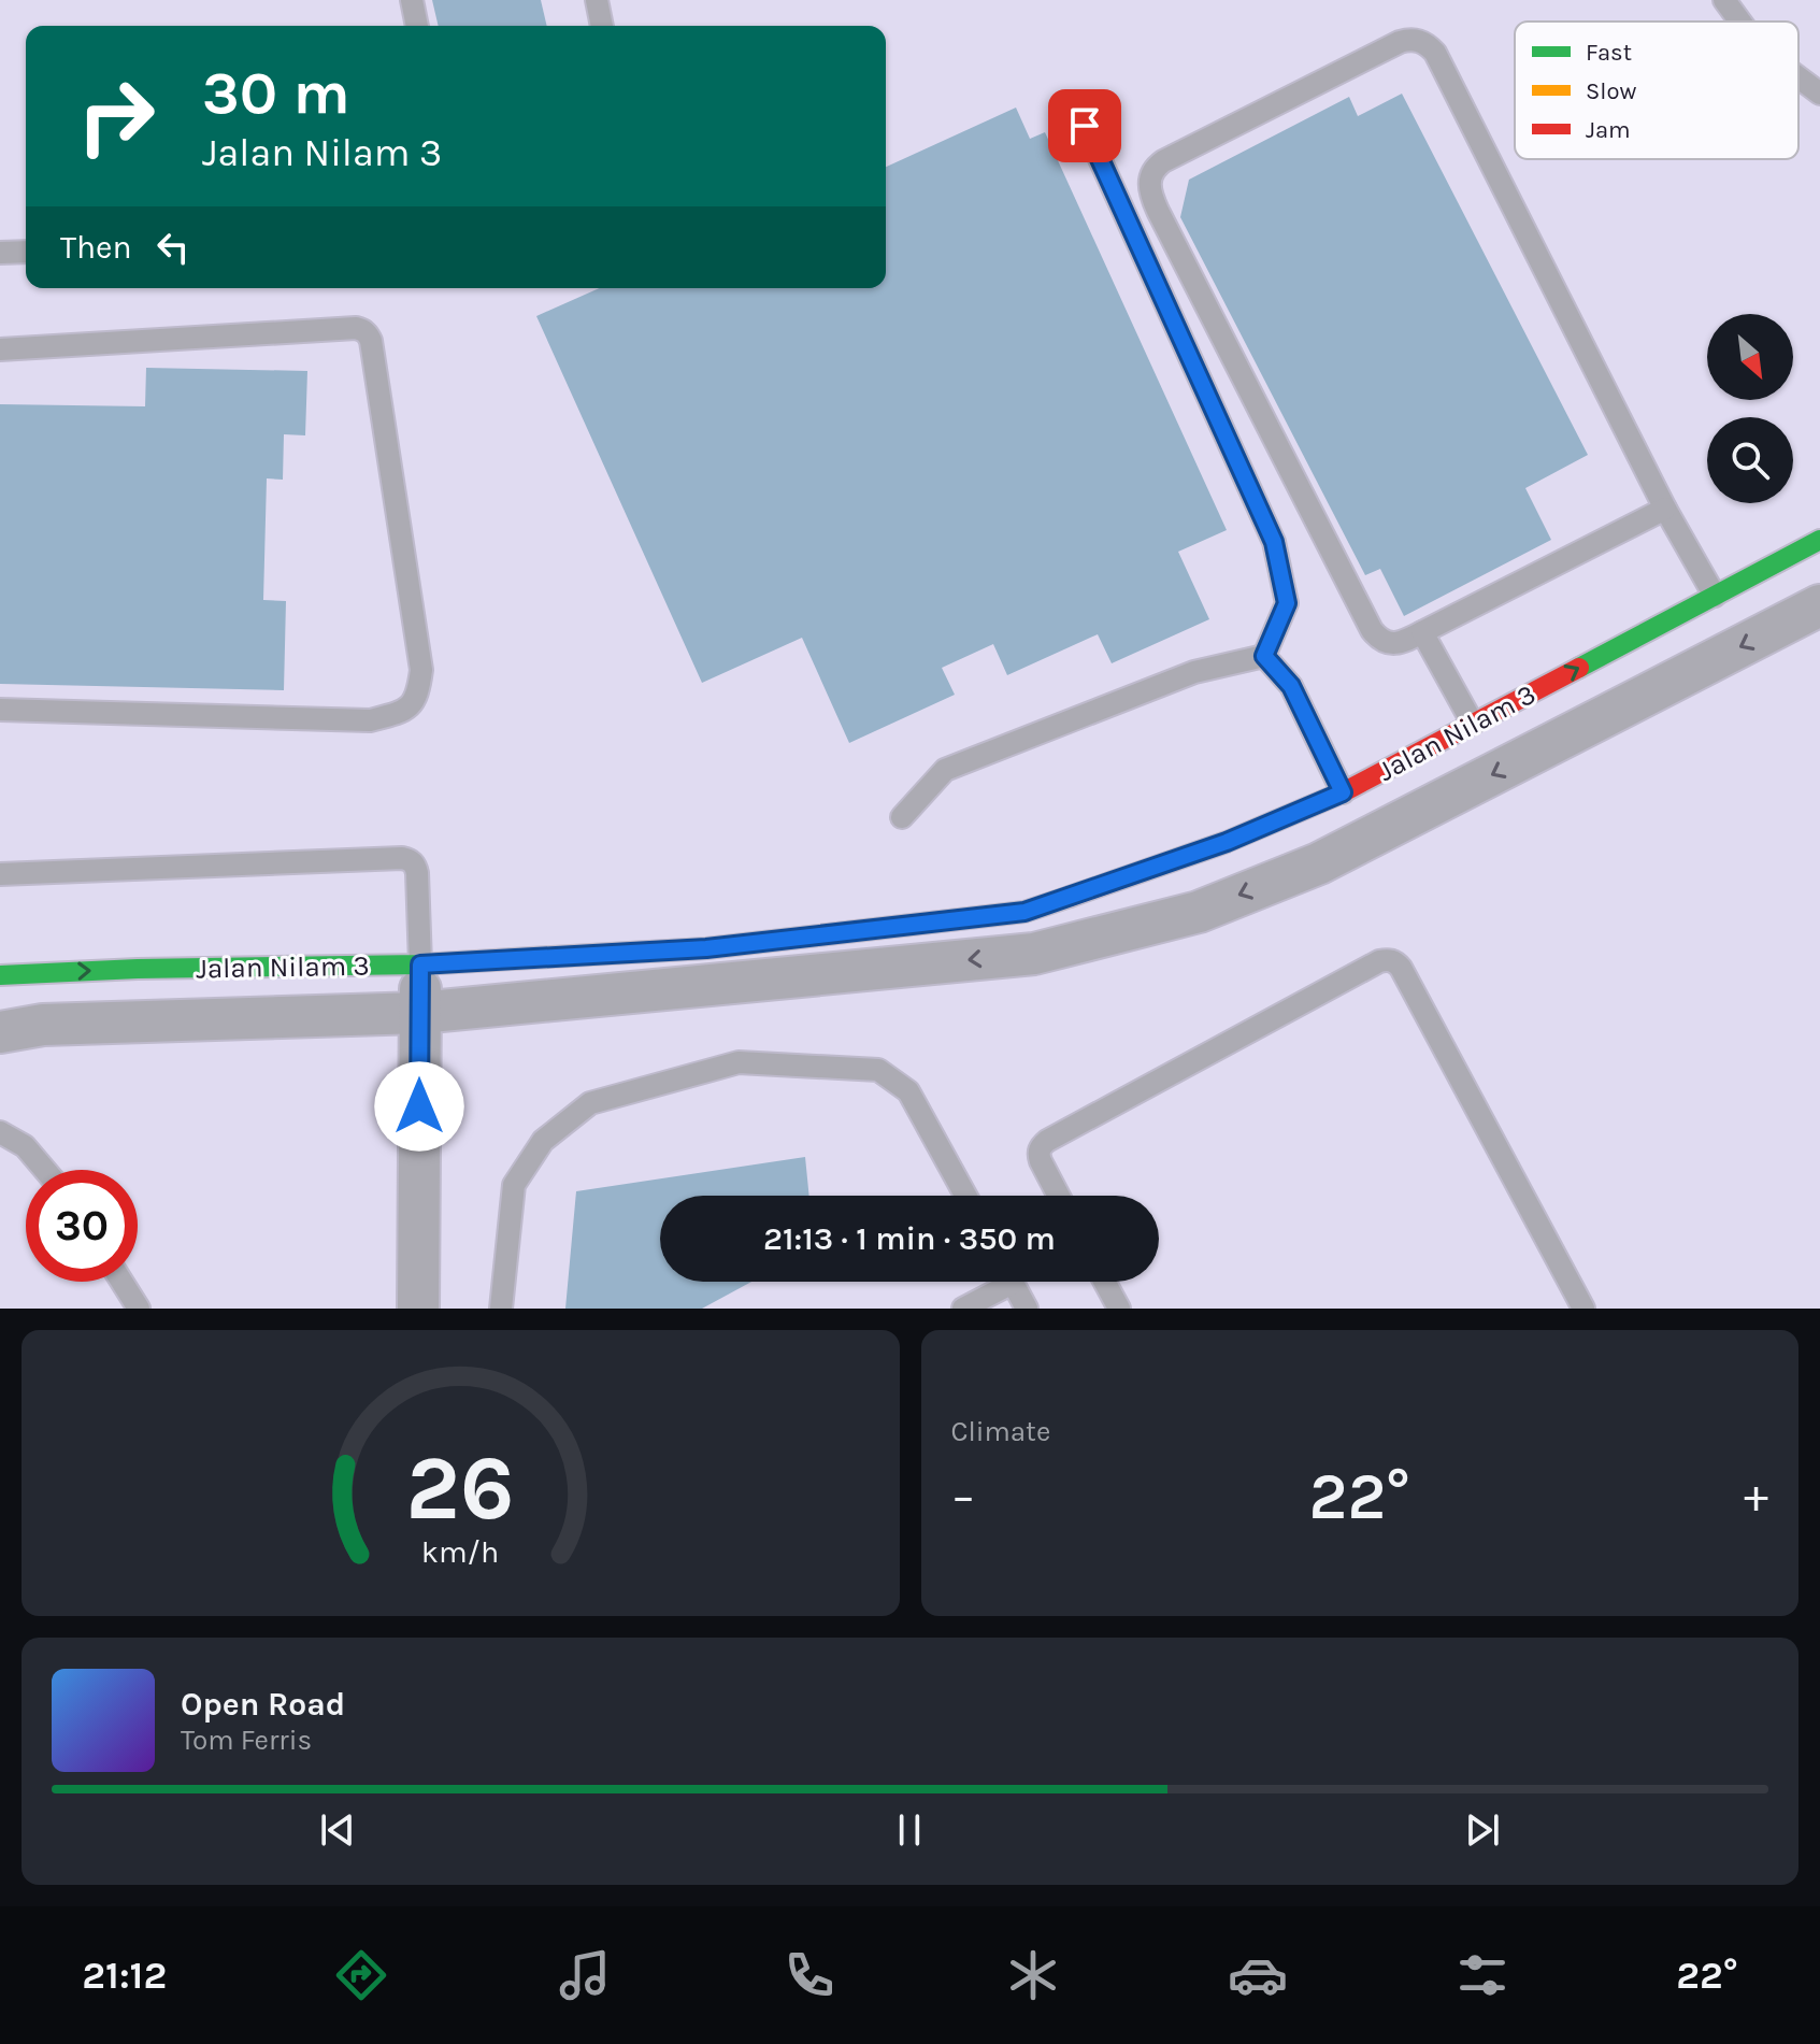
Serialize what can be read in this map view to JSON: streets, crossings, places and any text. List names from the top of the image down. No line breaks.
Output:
{"streets":{"street":["Jalan Nilam 3"]},"legend":["Fast","Slow","Jam"],"north":"bottom right","page":{"turn":["30 m","Jalan Nilam 3"],"then":"Then","limit":"30","trip":"21:13 · 1 min · 350 m","tile":"Climate","heat":["−","22°","+"],"song":["Open Road","Tom Ferris"],"tabs":["21:12","22°"],"gauge":["26","km/h"]}}
